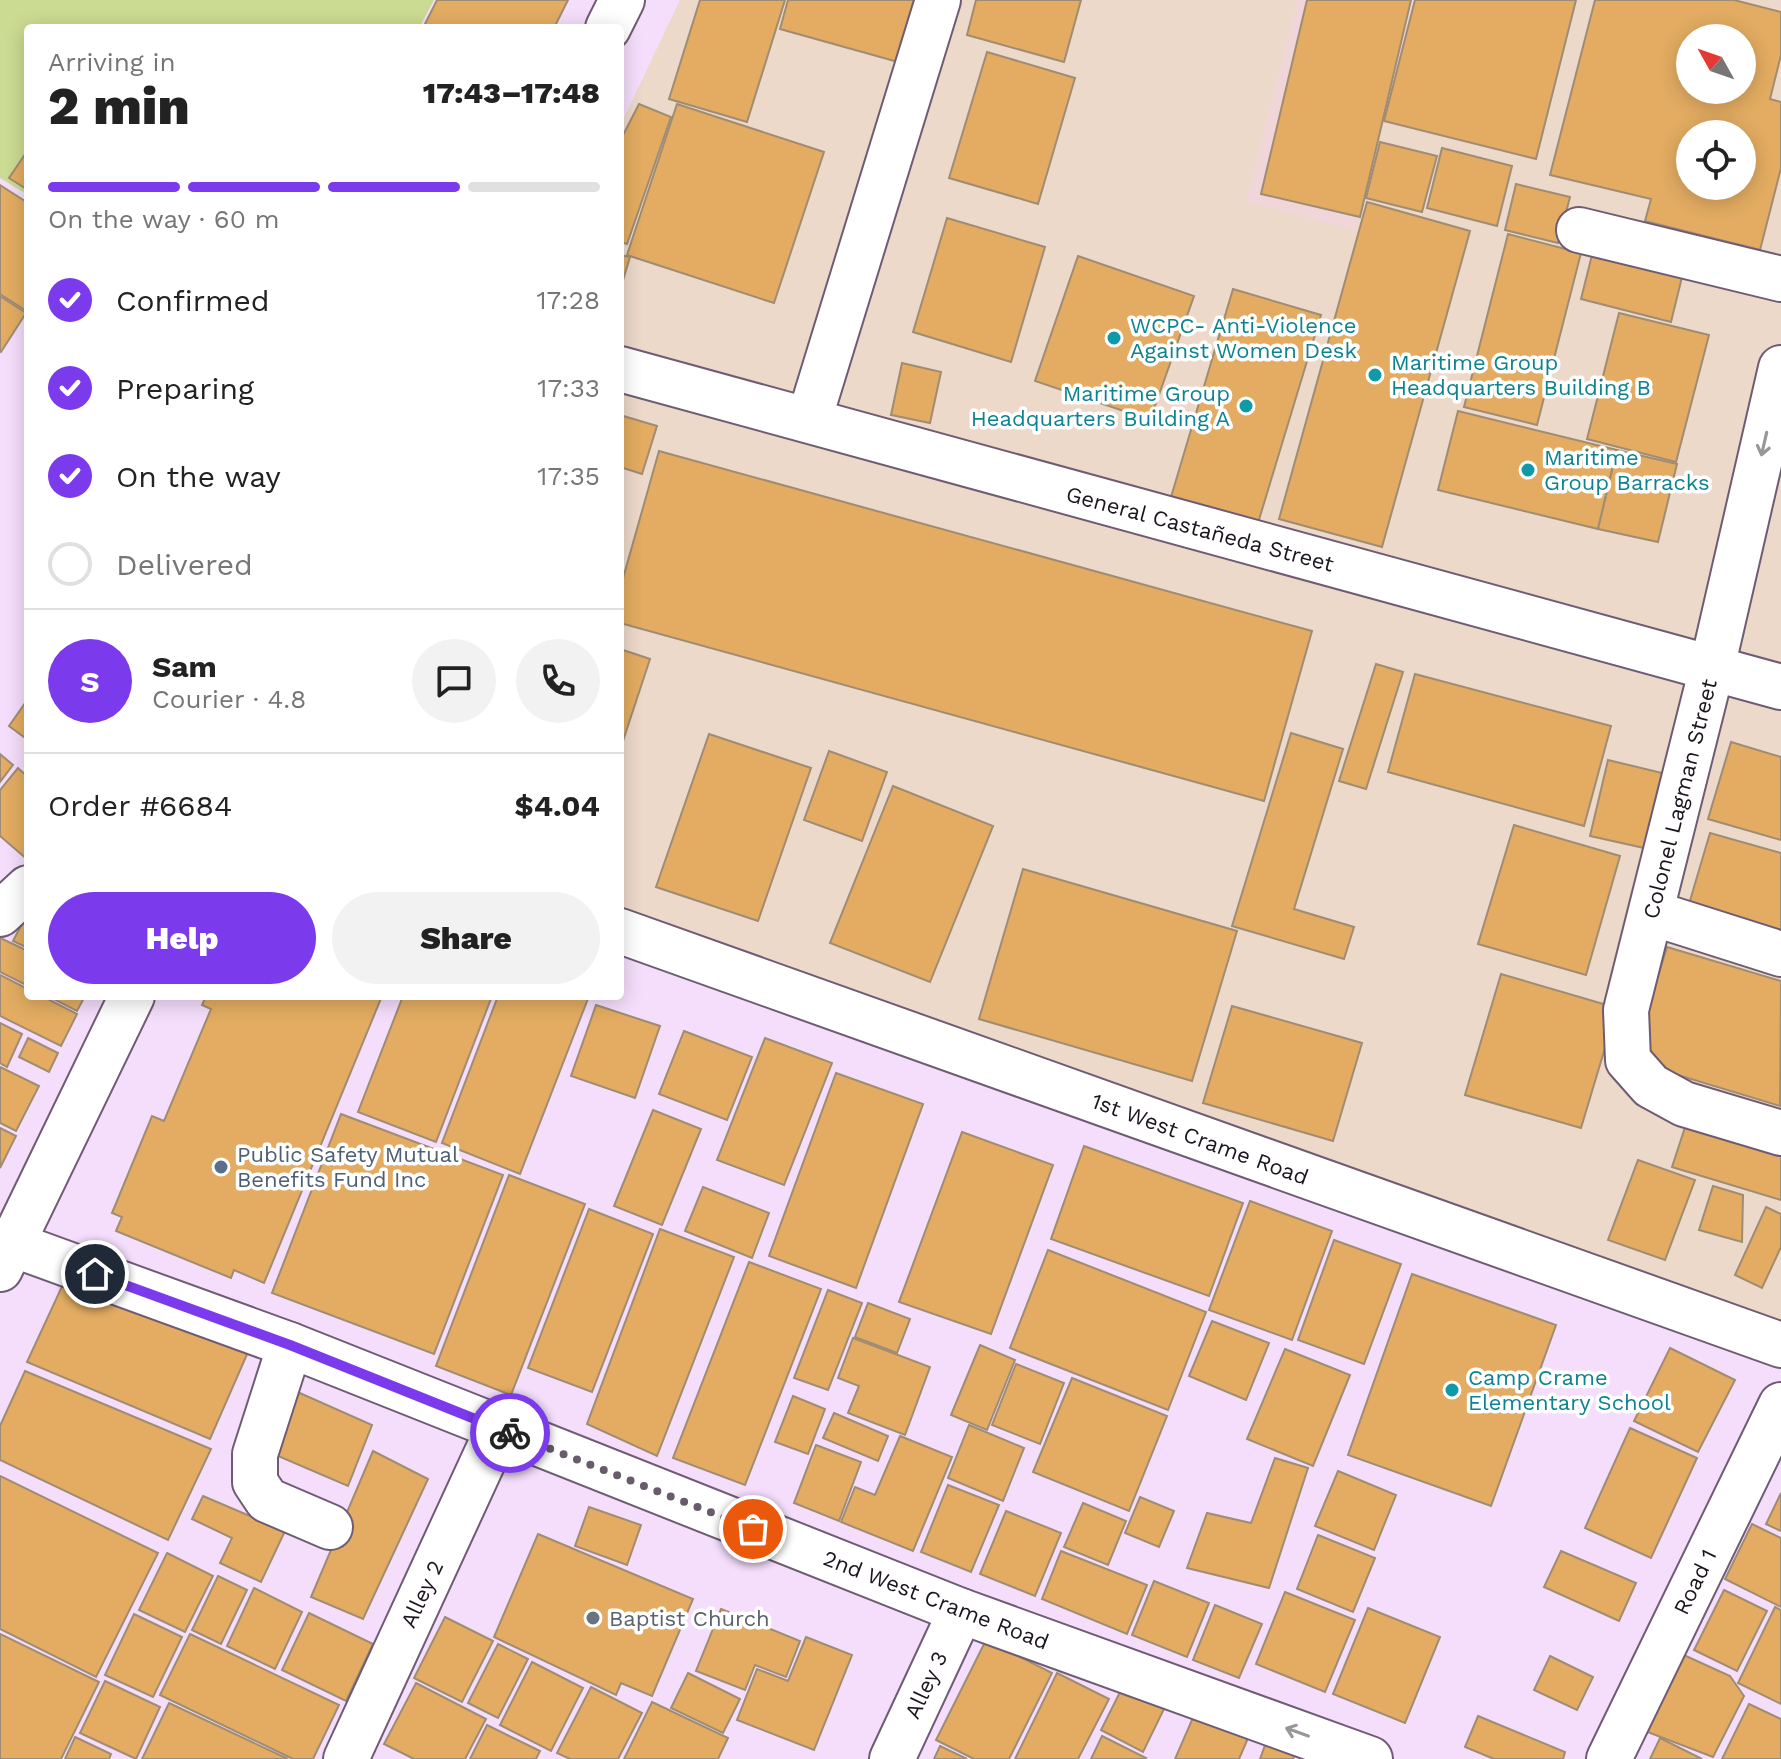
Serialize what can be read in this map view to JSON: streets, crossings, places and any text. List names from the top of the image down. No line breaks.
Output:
{"streets":{"street":["General Castañeda Street","Colonel Lagman Street","1st West Crame Road","Road 1","Alley 2","2nd West Crame Road","Alley 3"]},"crossings":[["General Castañeda Street","Colonel Lagman Street"],["Alley 2","2nd West Crame Road"],["2nd West Crame Road","Alley 3"]],"places":["WCPC- Anti-Violence Against Women Desk","Maritime Group Headquarters Building B","Maritime Group Headquarters Building A","Maritime Group Barracks","Public Safety Mutual Benefits Fund Inc","Camp Crame Elementary School","Baptist Church"],"north":"top left","page":{"heading":["2 min","Arriving in","17:43–17:48"],"panel":["Sam","Courier · 4.8","Order #6684","$4.04"],"bar":"On the way · 60 m","list":[["Confirmed","17:28"],["Preparing","17:33"],["On the way","17:35"],"Delivered"],"round":"S","buttons":["Help","Share"]}}
